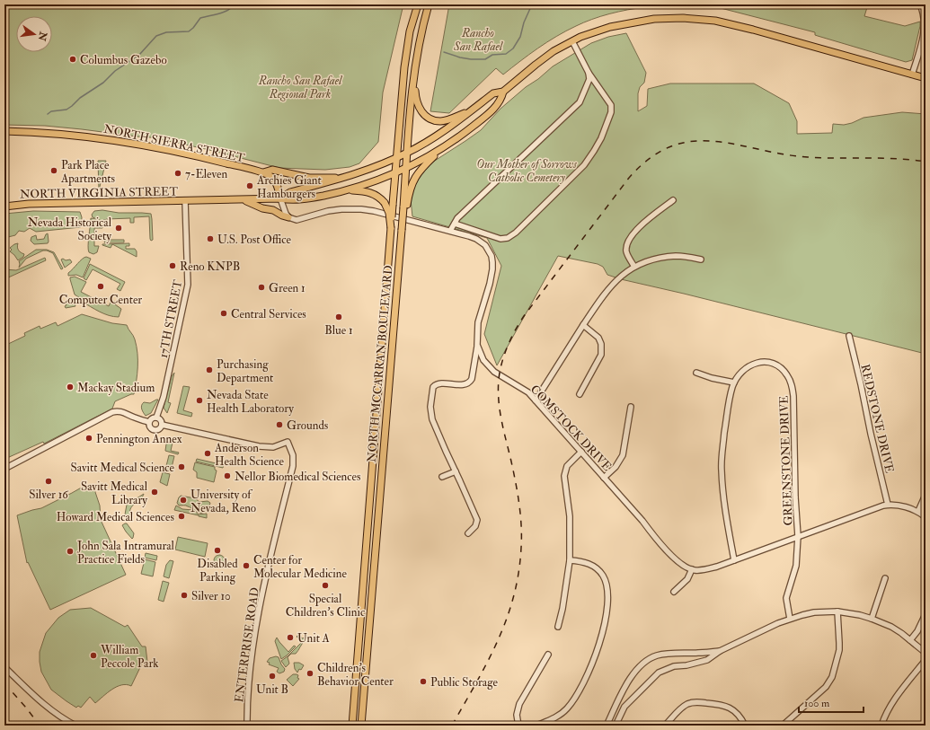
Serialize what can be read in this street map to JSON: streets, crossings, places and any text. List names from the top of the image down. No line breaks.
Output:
{"streets":{"main road":["NORTH SIERRA STREET","NORTH VIRGINIA STREET","NORTH MCCARRAN BOULEVARD"],"street":["17TH STREET","REDSTONE DRIVE","COMSTOCK DRIVE","GREENSTONE DRIVE","ENTERPRISE ROAD"]},"crossings":[["NORTH SIERRA STREET","NORTH VIRGINIA STREET"],["NORTH VIRGINIA STREET","17TH STREET"],["NORTH VIRGINIA STREET","NORTH MCCARRAN BOULEVARD"],["17TH STREET","ENTERPRISE ROAD"]],"parks":["Rancho San Rafael","Rancho San Rafael Regional Park","Our Mother of Sorrows Catholic Cemetery"],"places":["Columbus Gazebo","Park Place Apartments","7-Eleven","Archies Giant Hamburgers","Nevada Historical Society","U.S. Post Office","Reno KNPB","Computer Center","Green 1","Central Services","Blue 1","Purchasing Department","Mackay Stadium","Nevada State Health Laboratory","Grounds","Pennington Annex","Anderson Health Science","Savitt Medical Science","Nellor Biomedical Sciences","Silver 16","Savitt Medical Library","University of Nevada, Reno","Howard Medical Sciences","Disabled Parking","John Sala Intramural Practice Fields","Center for Molecular Medicine","Special Children's Clinic","Silver 10","Unit A","William Peccole Park","Children's Behavior Center","Unit B","Public Storage"],"scale_bar":"100 m","north":"right"}
